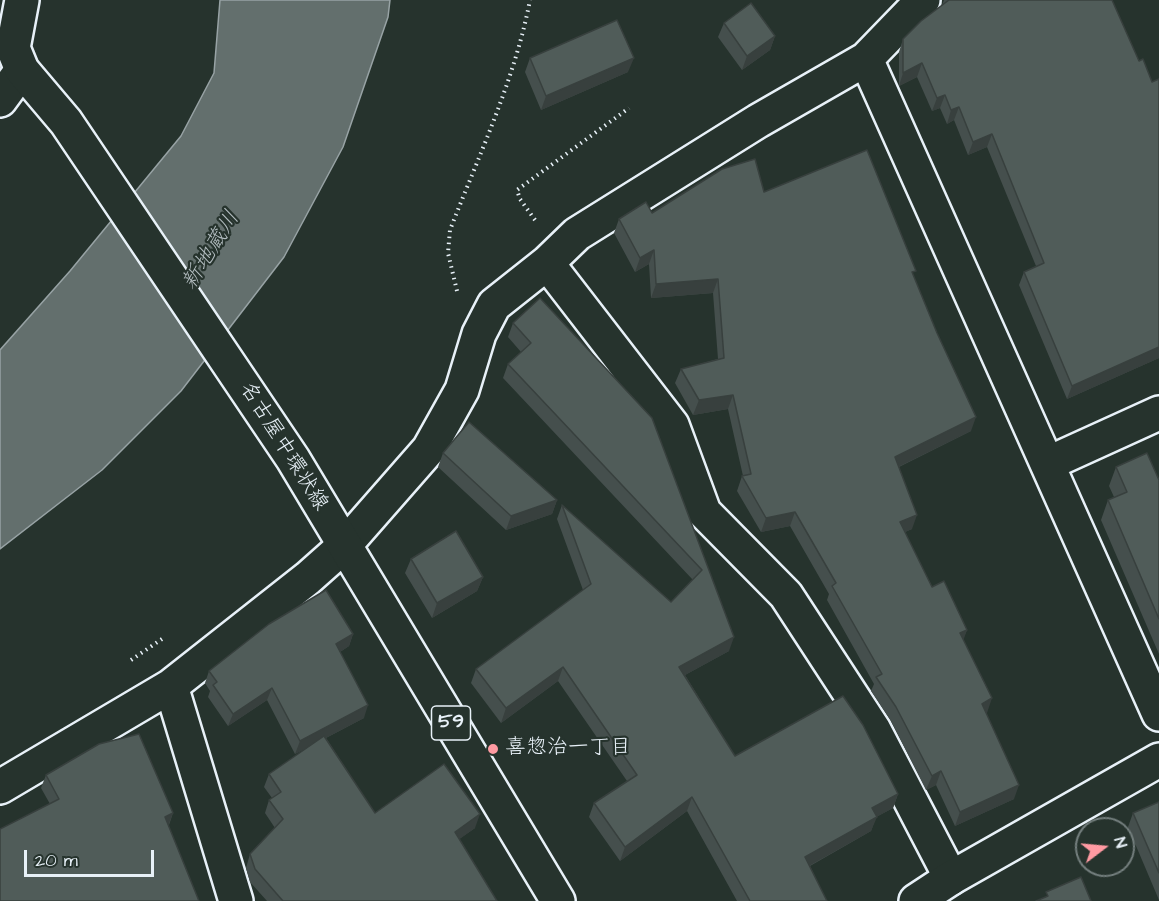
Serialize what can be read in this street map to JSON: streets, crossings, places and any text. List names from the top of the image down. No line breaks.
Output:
{"streets":{"street":["名古屋中環状線","59"]},"water":["新地蔵川"],"places":["喜惣治一丁目"],"scale_bar":"20 m","north":"right"}
